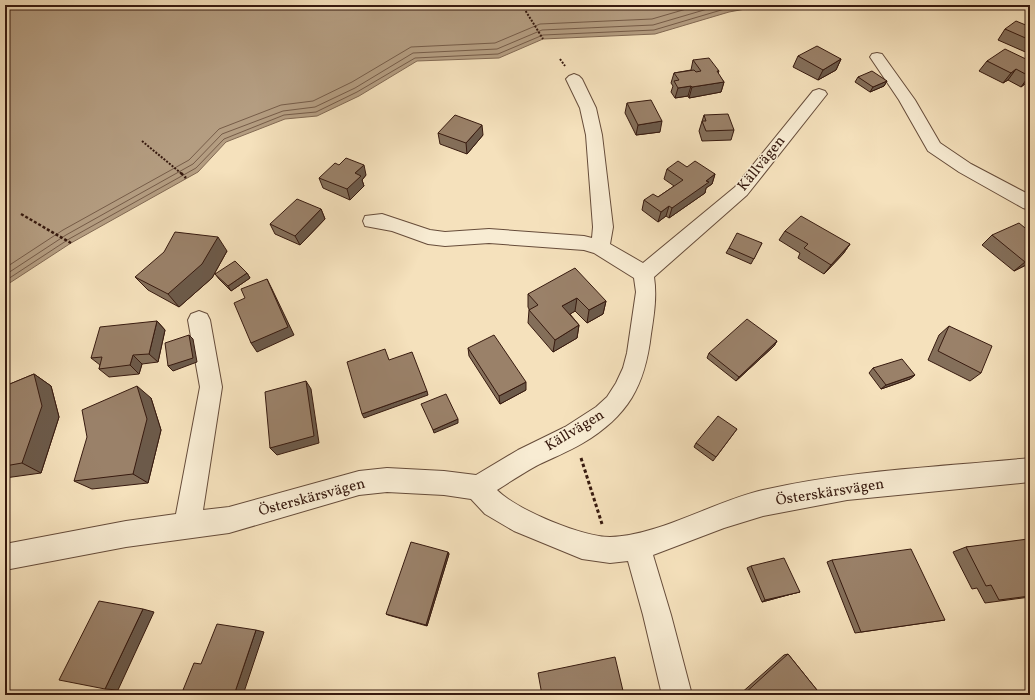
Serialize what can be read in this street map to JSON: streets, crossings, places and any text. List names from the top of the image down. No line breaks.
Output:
{"streets":{"street":["Källvägen","Österskärsvägen"]},"crossings":[["Källvägen","Österskärsvägen"]]}
